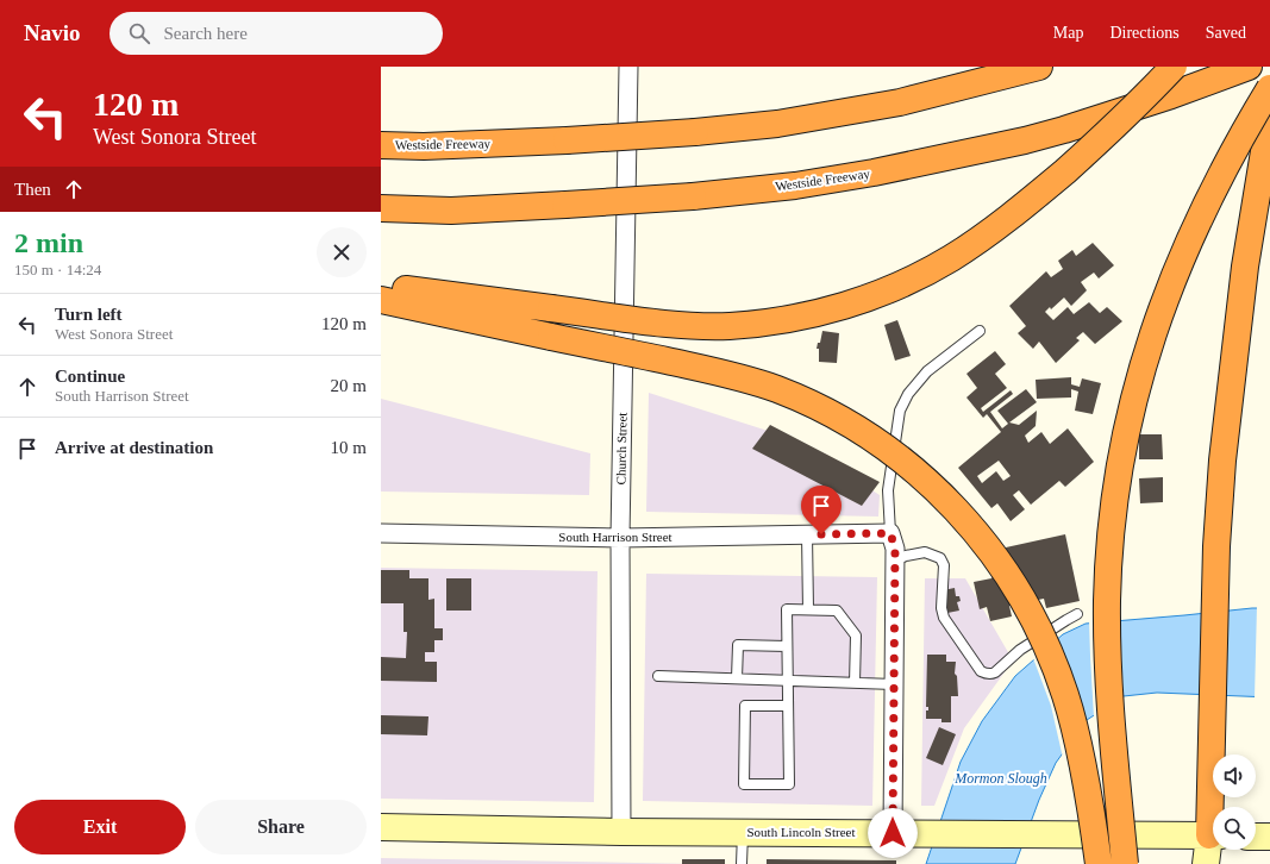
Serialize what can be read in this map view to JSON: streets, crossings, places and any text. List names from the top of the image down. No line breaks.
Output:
{"streets":{"highway":["Westside Freeway"],"street":["Church Street","South Harrison Street","South Lincoln Street"]},"crossings":[["Church Street","South Harrison Street"],["Church Street","South Lincoln Street"]],"water":["Mormon Slough"],"page":{"header":"Navio","search":"Search here","nav":["Map","Directions","Saved"],"turn":["120 m","West Sonora Street"],"then":"Then","heading":["2 min","150 m · 14:24"],"list":[{"name":"Turn left","note":"West Sonora Street","value":"120 m"},{"name":"Continue","note":"South Harrison Street","value":"20 m"},{"name":"Arrive at destination","value":"10 m"}],"buttons":["Exit","Share"]}}
